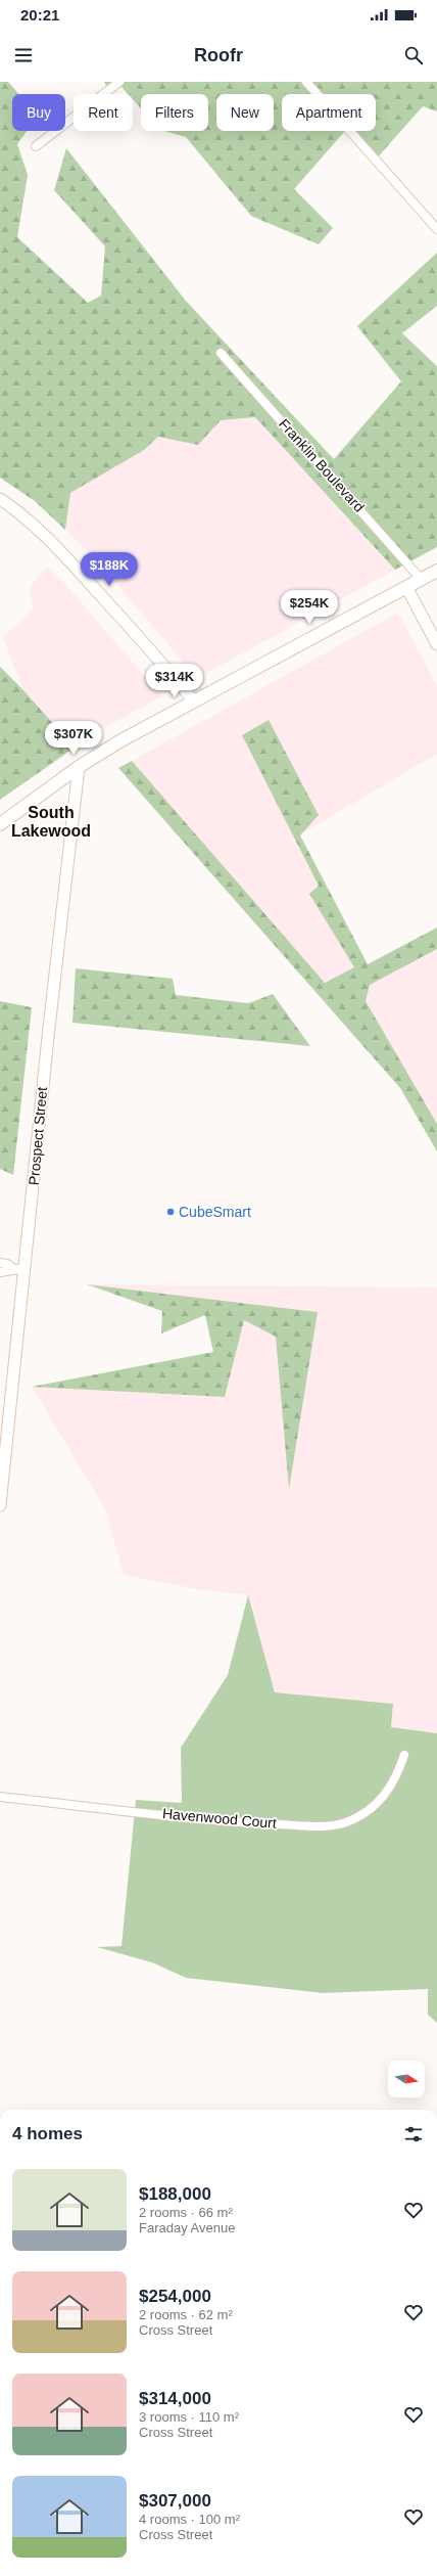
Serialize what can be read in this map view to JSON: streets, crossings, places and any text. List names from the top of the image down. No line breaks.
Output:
{"streets":{"street":["Franklin Boulevard","Prospect Street","Havenwood Court"]},"districts":["South Lakewood"],"places":["CubeSmart"],"north":"right","page":{"status":"20:21","header":"Roofr","chip":["Buy","Rent","Filters","New","Apartment"],"price":["$188K","$254K","$314K","$307K"],"heading":"4 homes","list":[{"name":"$188,000","note":"2 rooms · 66 m² · Faraday Avenue"},{"name":"$254,000","note":"2 rooms · 62 m² · Cross Street"},{"name":"$314,000","note":"3 rooms · 110 m² · Cross Street"},{"name":"$307,000","note":"4 rooms · 100 m² · Cross Street"}]}}
